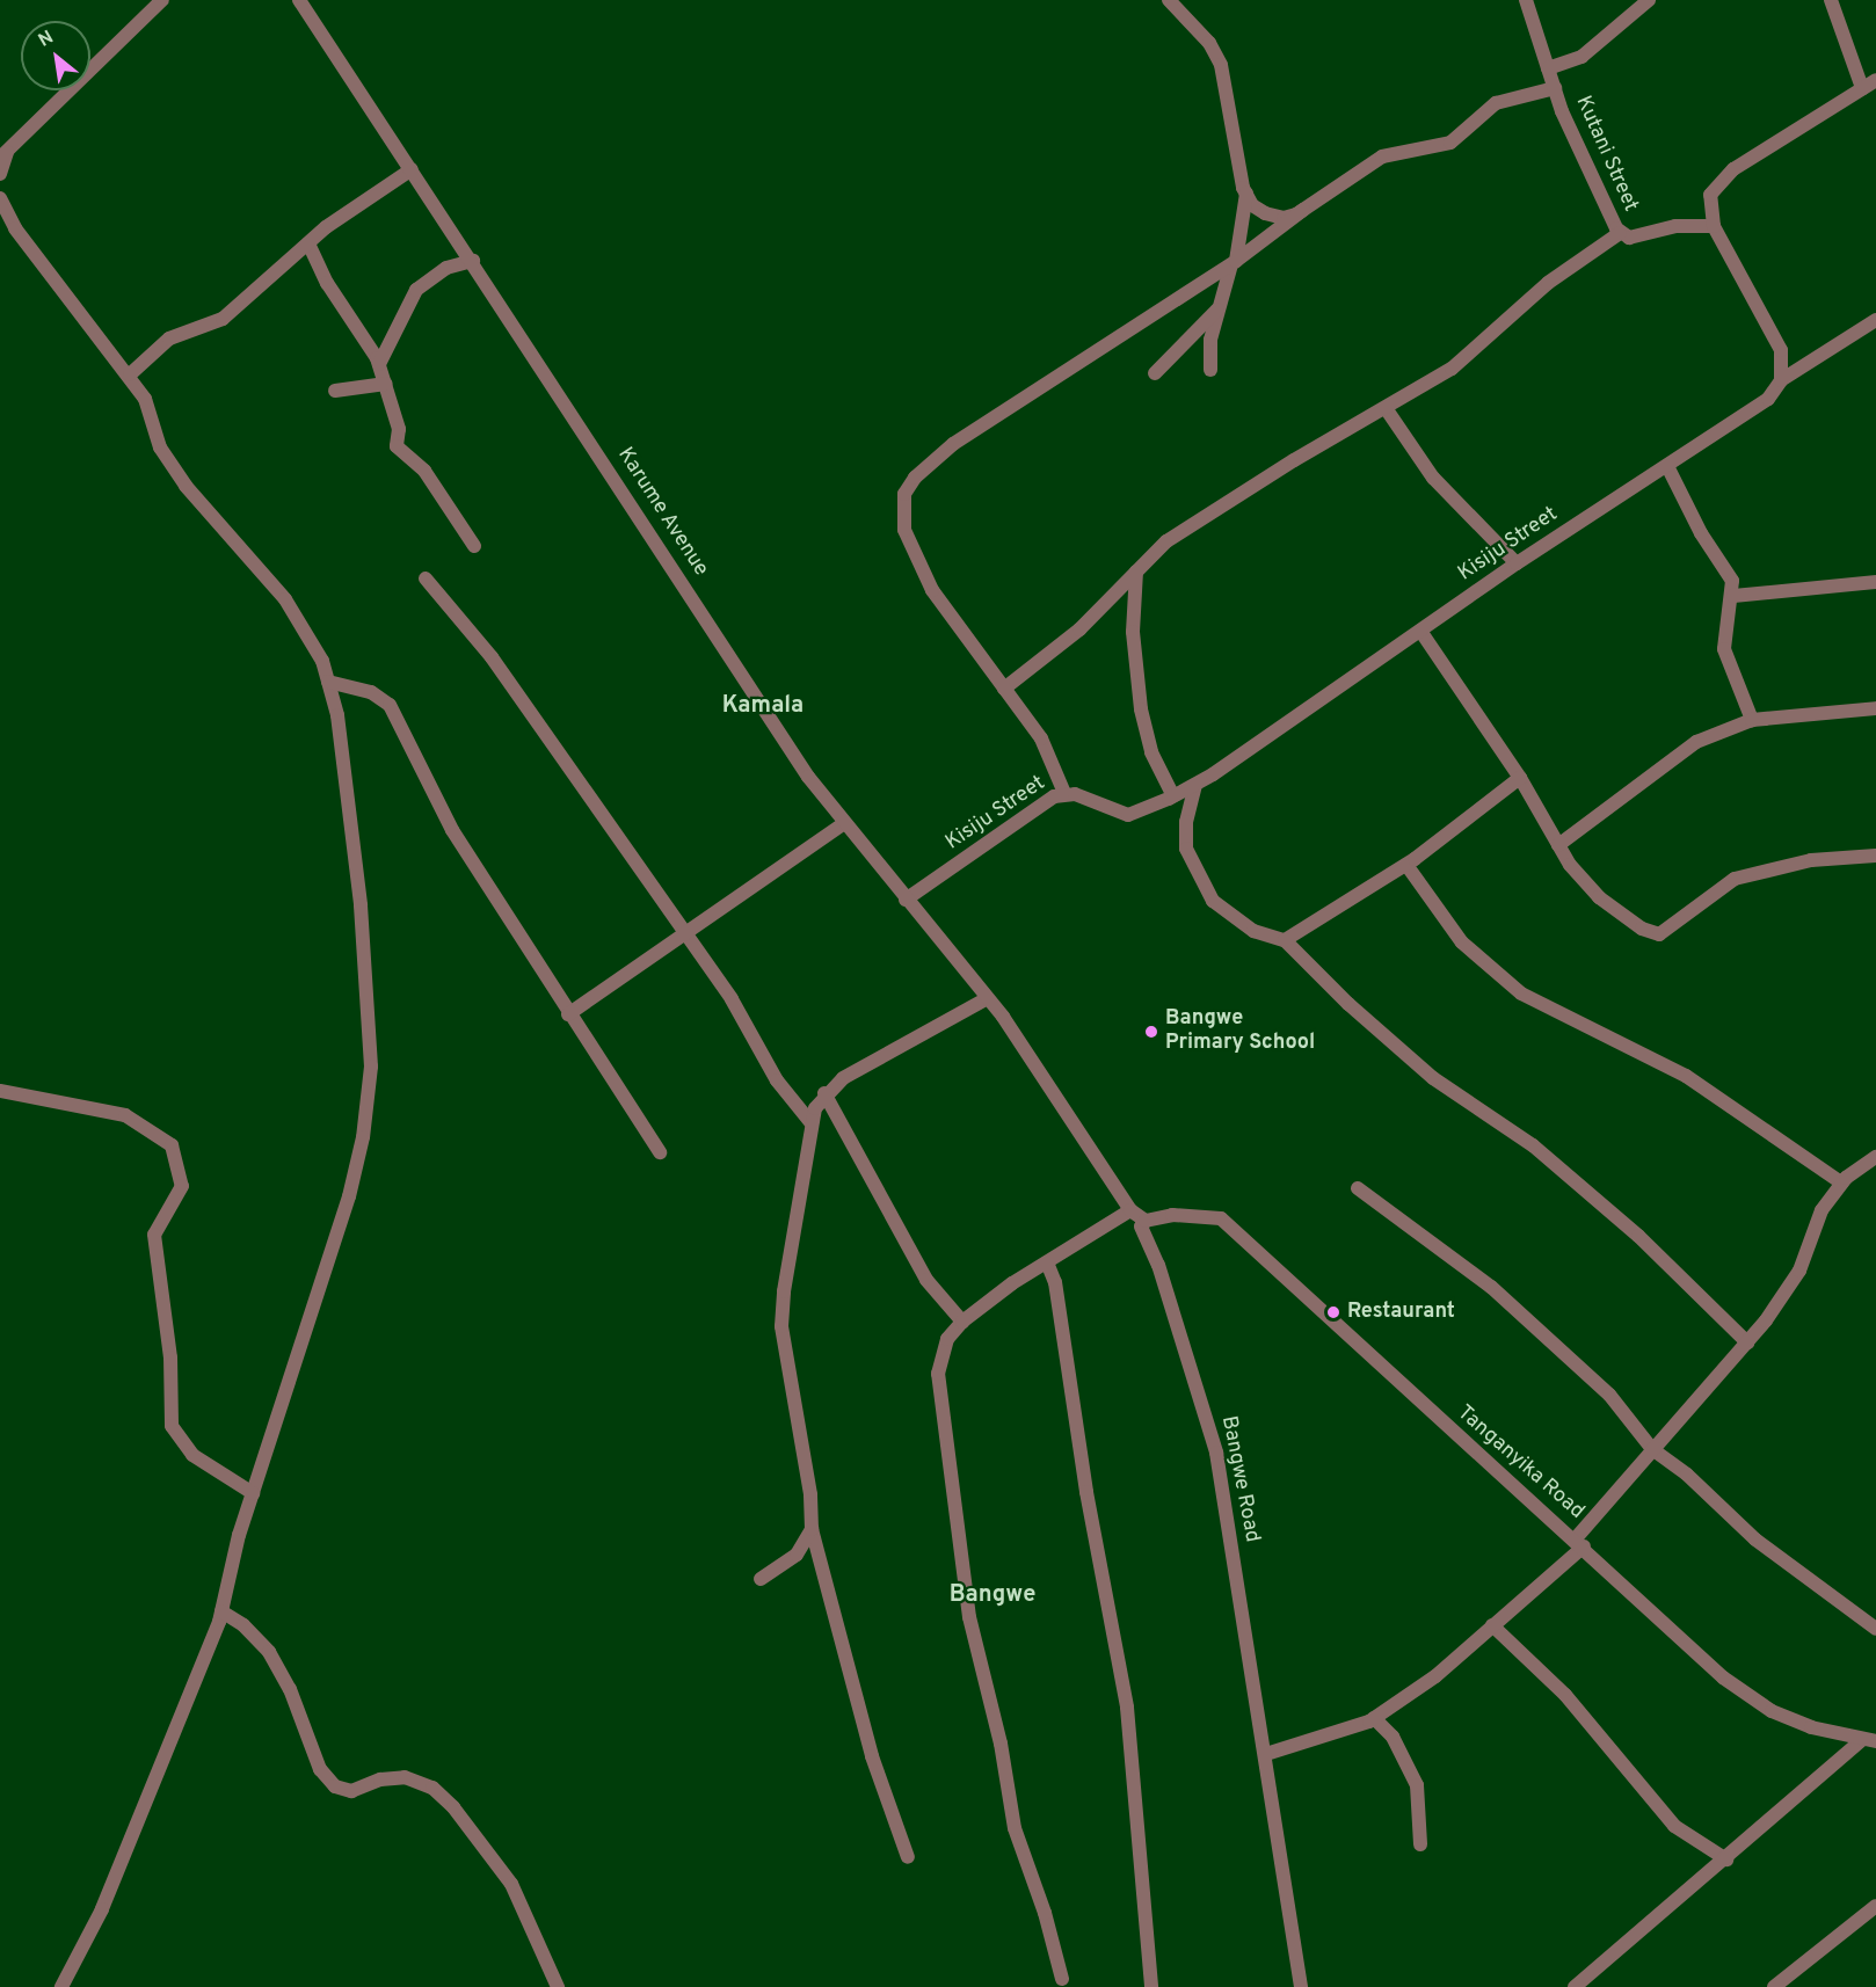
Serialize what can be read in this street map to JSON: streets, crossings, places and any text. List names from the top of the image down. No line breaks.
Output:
{"streets":{"street":["Kutani Street","Karume Avenue","Kisiju Street","Tanganyika Road","Bangwe Road"]},"crossings":[["Karume Avenue","Kisiju Street"],["Tanganyika Road","Bangwe Road"]],"districts":["Kamala","Bangwe"],"places":["Bangwe Primary School","Restaurant"],"north":"top left"}
